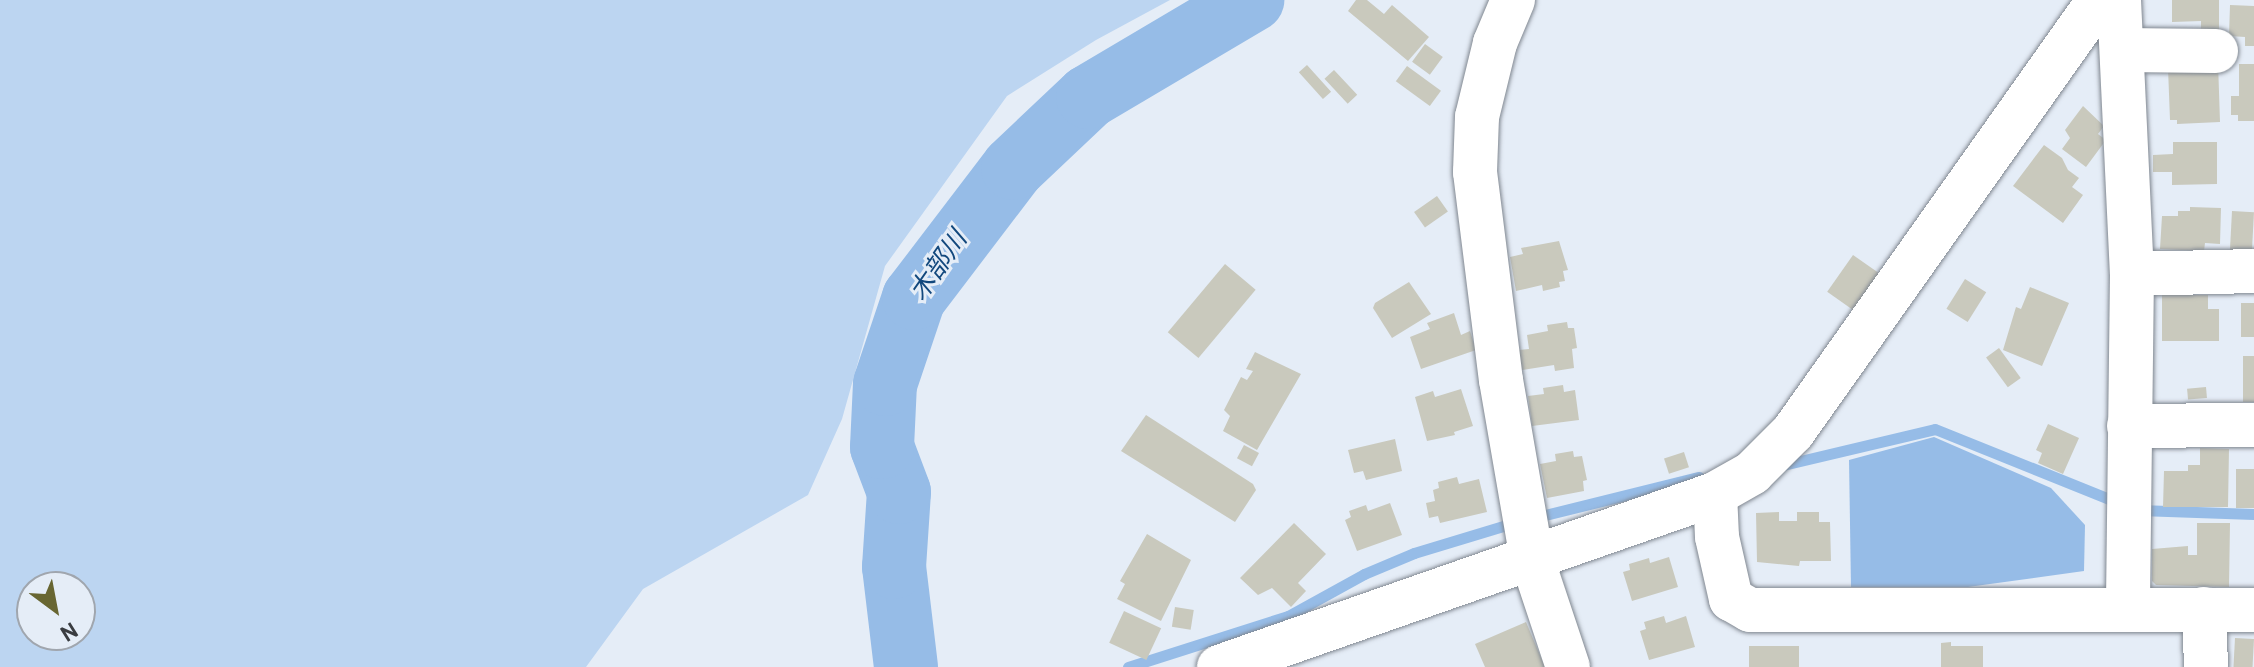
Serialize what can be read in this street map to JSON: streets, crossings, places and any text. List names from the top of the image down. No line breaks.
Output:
{"water":["木部川"],"north":"bottom right"}
